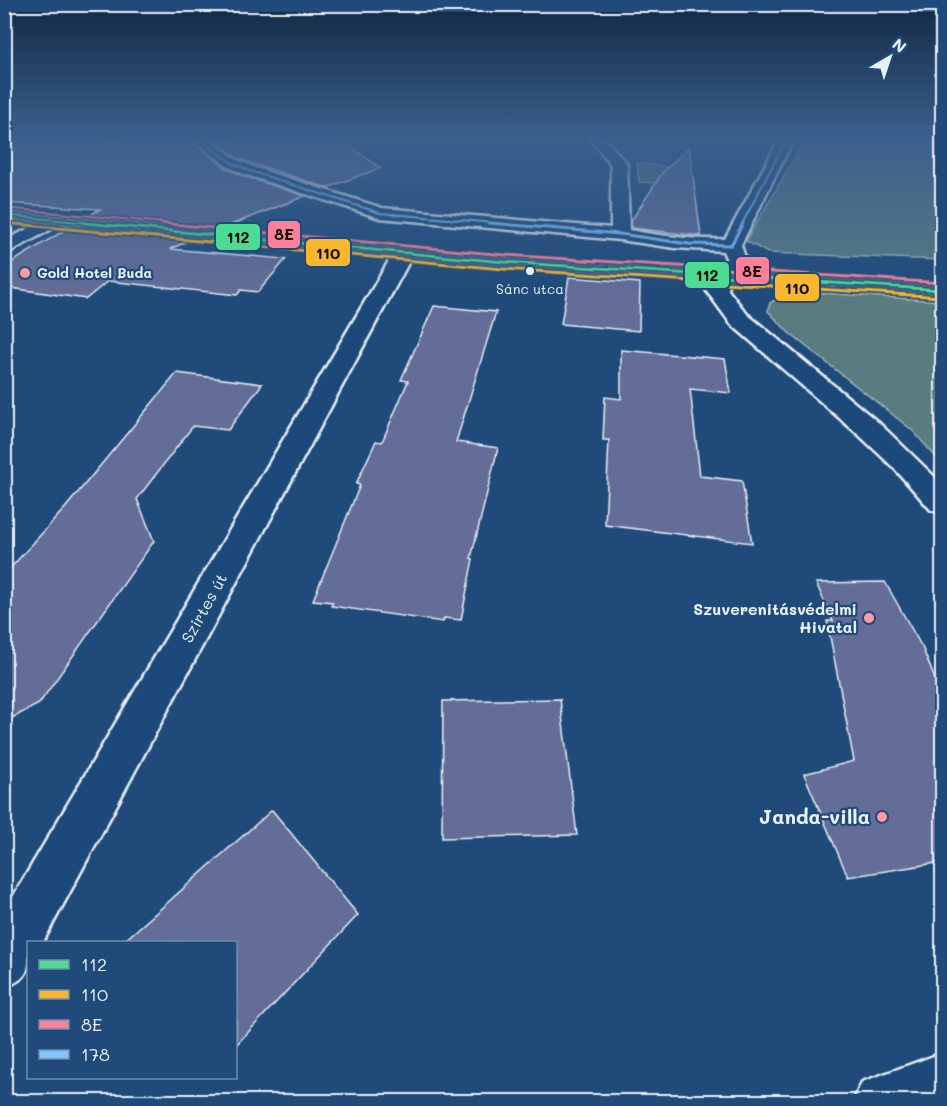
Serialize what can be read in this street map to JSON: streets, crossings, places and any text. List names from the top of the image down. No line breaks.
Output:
{"streets":{"street":["Szirtes út"]},"places":["Sánc utca","Gold Hotel Buda","Szuverenitásvédelmi Hivatal","Janda-villa"],"lines":["transit line 178","transit line 8E","transit line 112","transit line 110"],"legend":["112","110","8E","178"],"north":"top right"}
